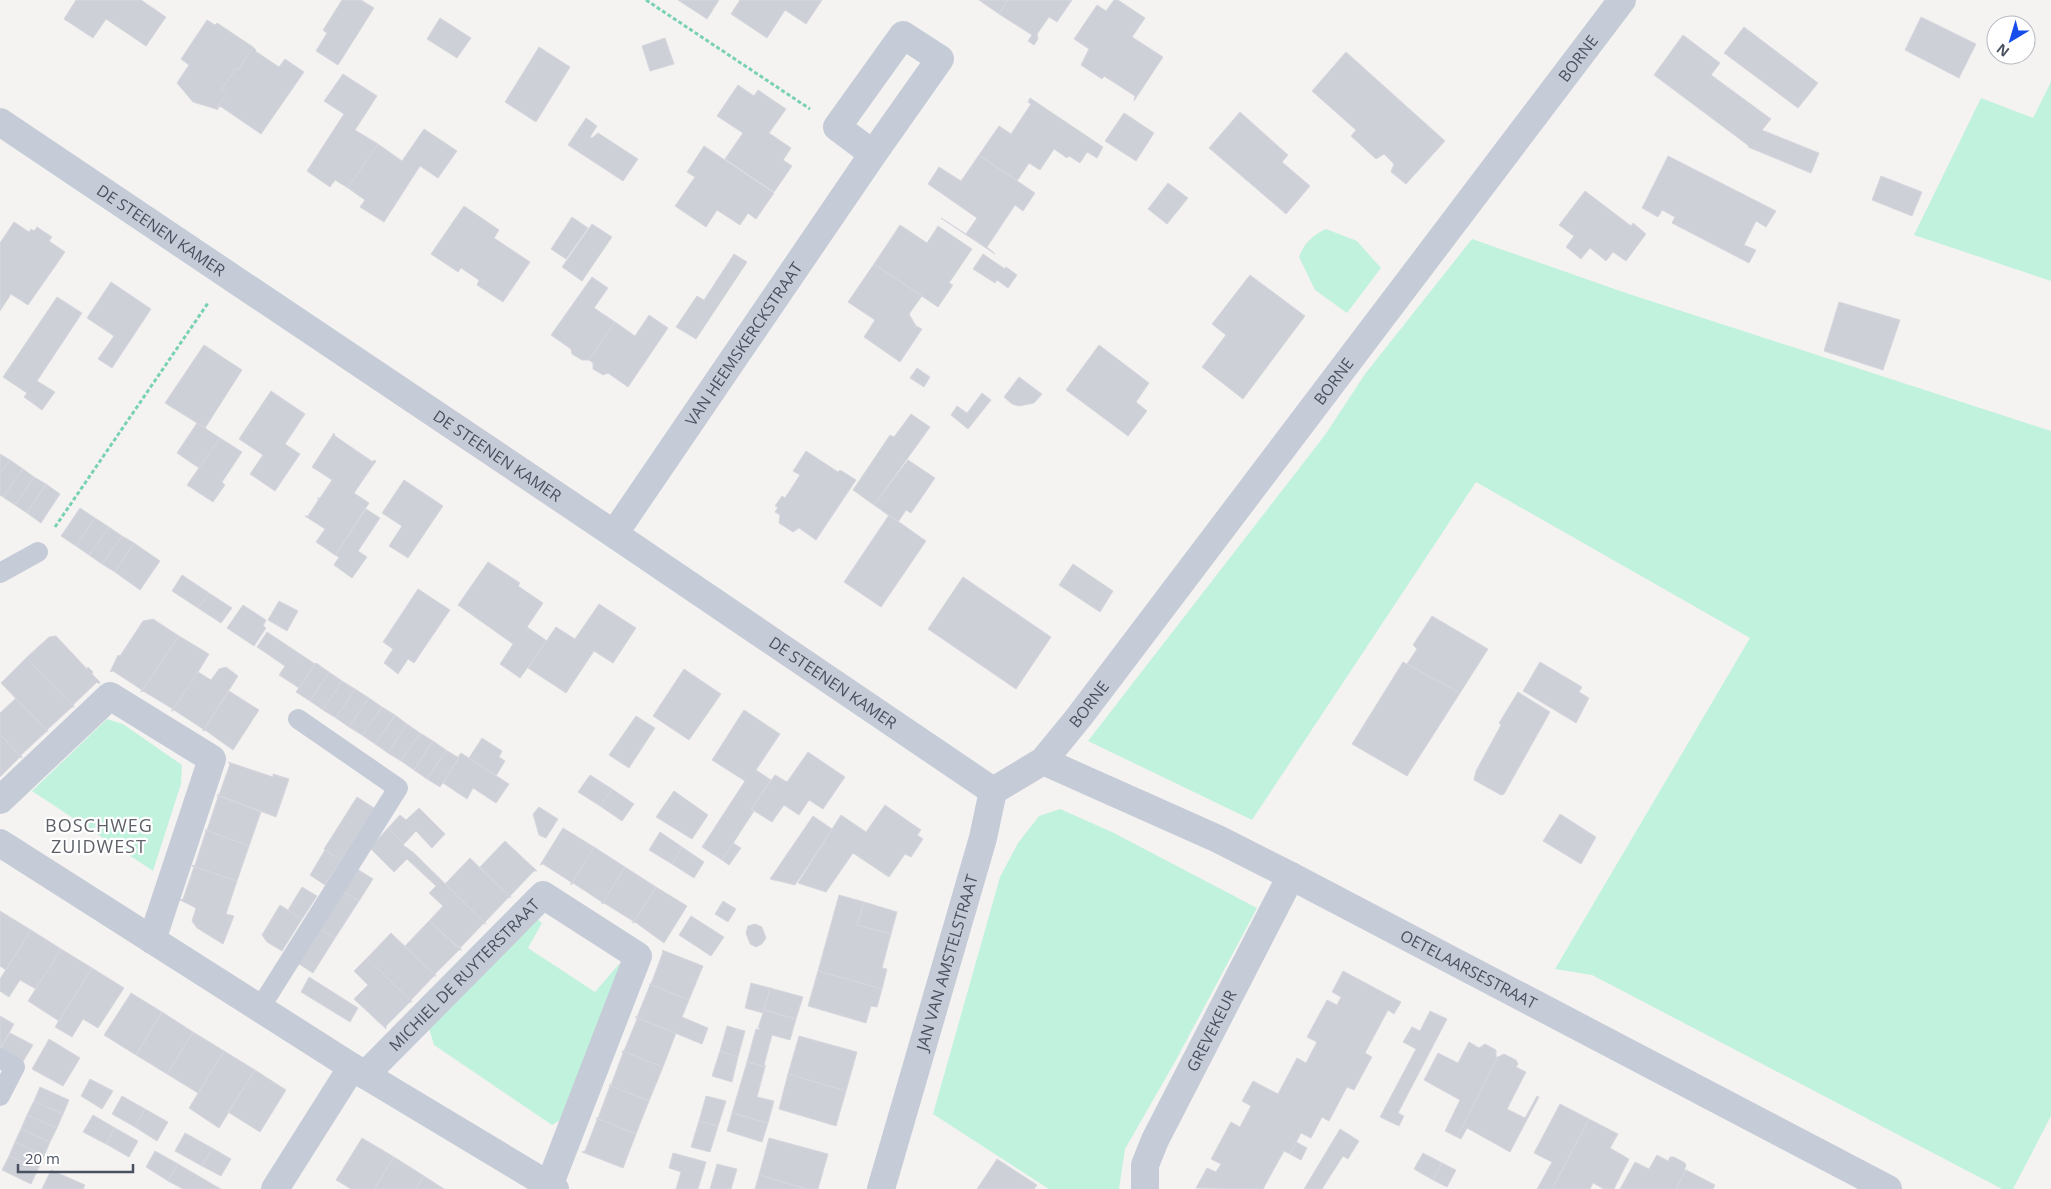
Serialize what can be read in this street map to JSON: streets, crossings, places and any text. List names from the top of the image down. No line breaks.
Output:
{"streets":{"street":["BORNE","DE STEENEN KAMER","VAN HEEMSKERCKSTRAAT","JAN VAN AMSTELSTRAAT","OETELAARSESTRAAT","MICHIEL DE RUYTERSTRAAT","GREVEKEUR"]},"crossings":[["BORNE","OETELAARSESTRAAT"],["DE STEENEN KAMER","VAN HEEMSKERCKSTRAAT"],["DE STEENEN KAMER","JAN VAN AMSTELSTRAAT"],["OETELAARSESTRAAT","GREVEKEUR"]],"districts":["BOSCHWEG ZUIDWEST"],"scale_bar":"20 m","north":"bottom left"}
